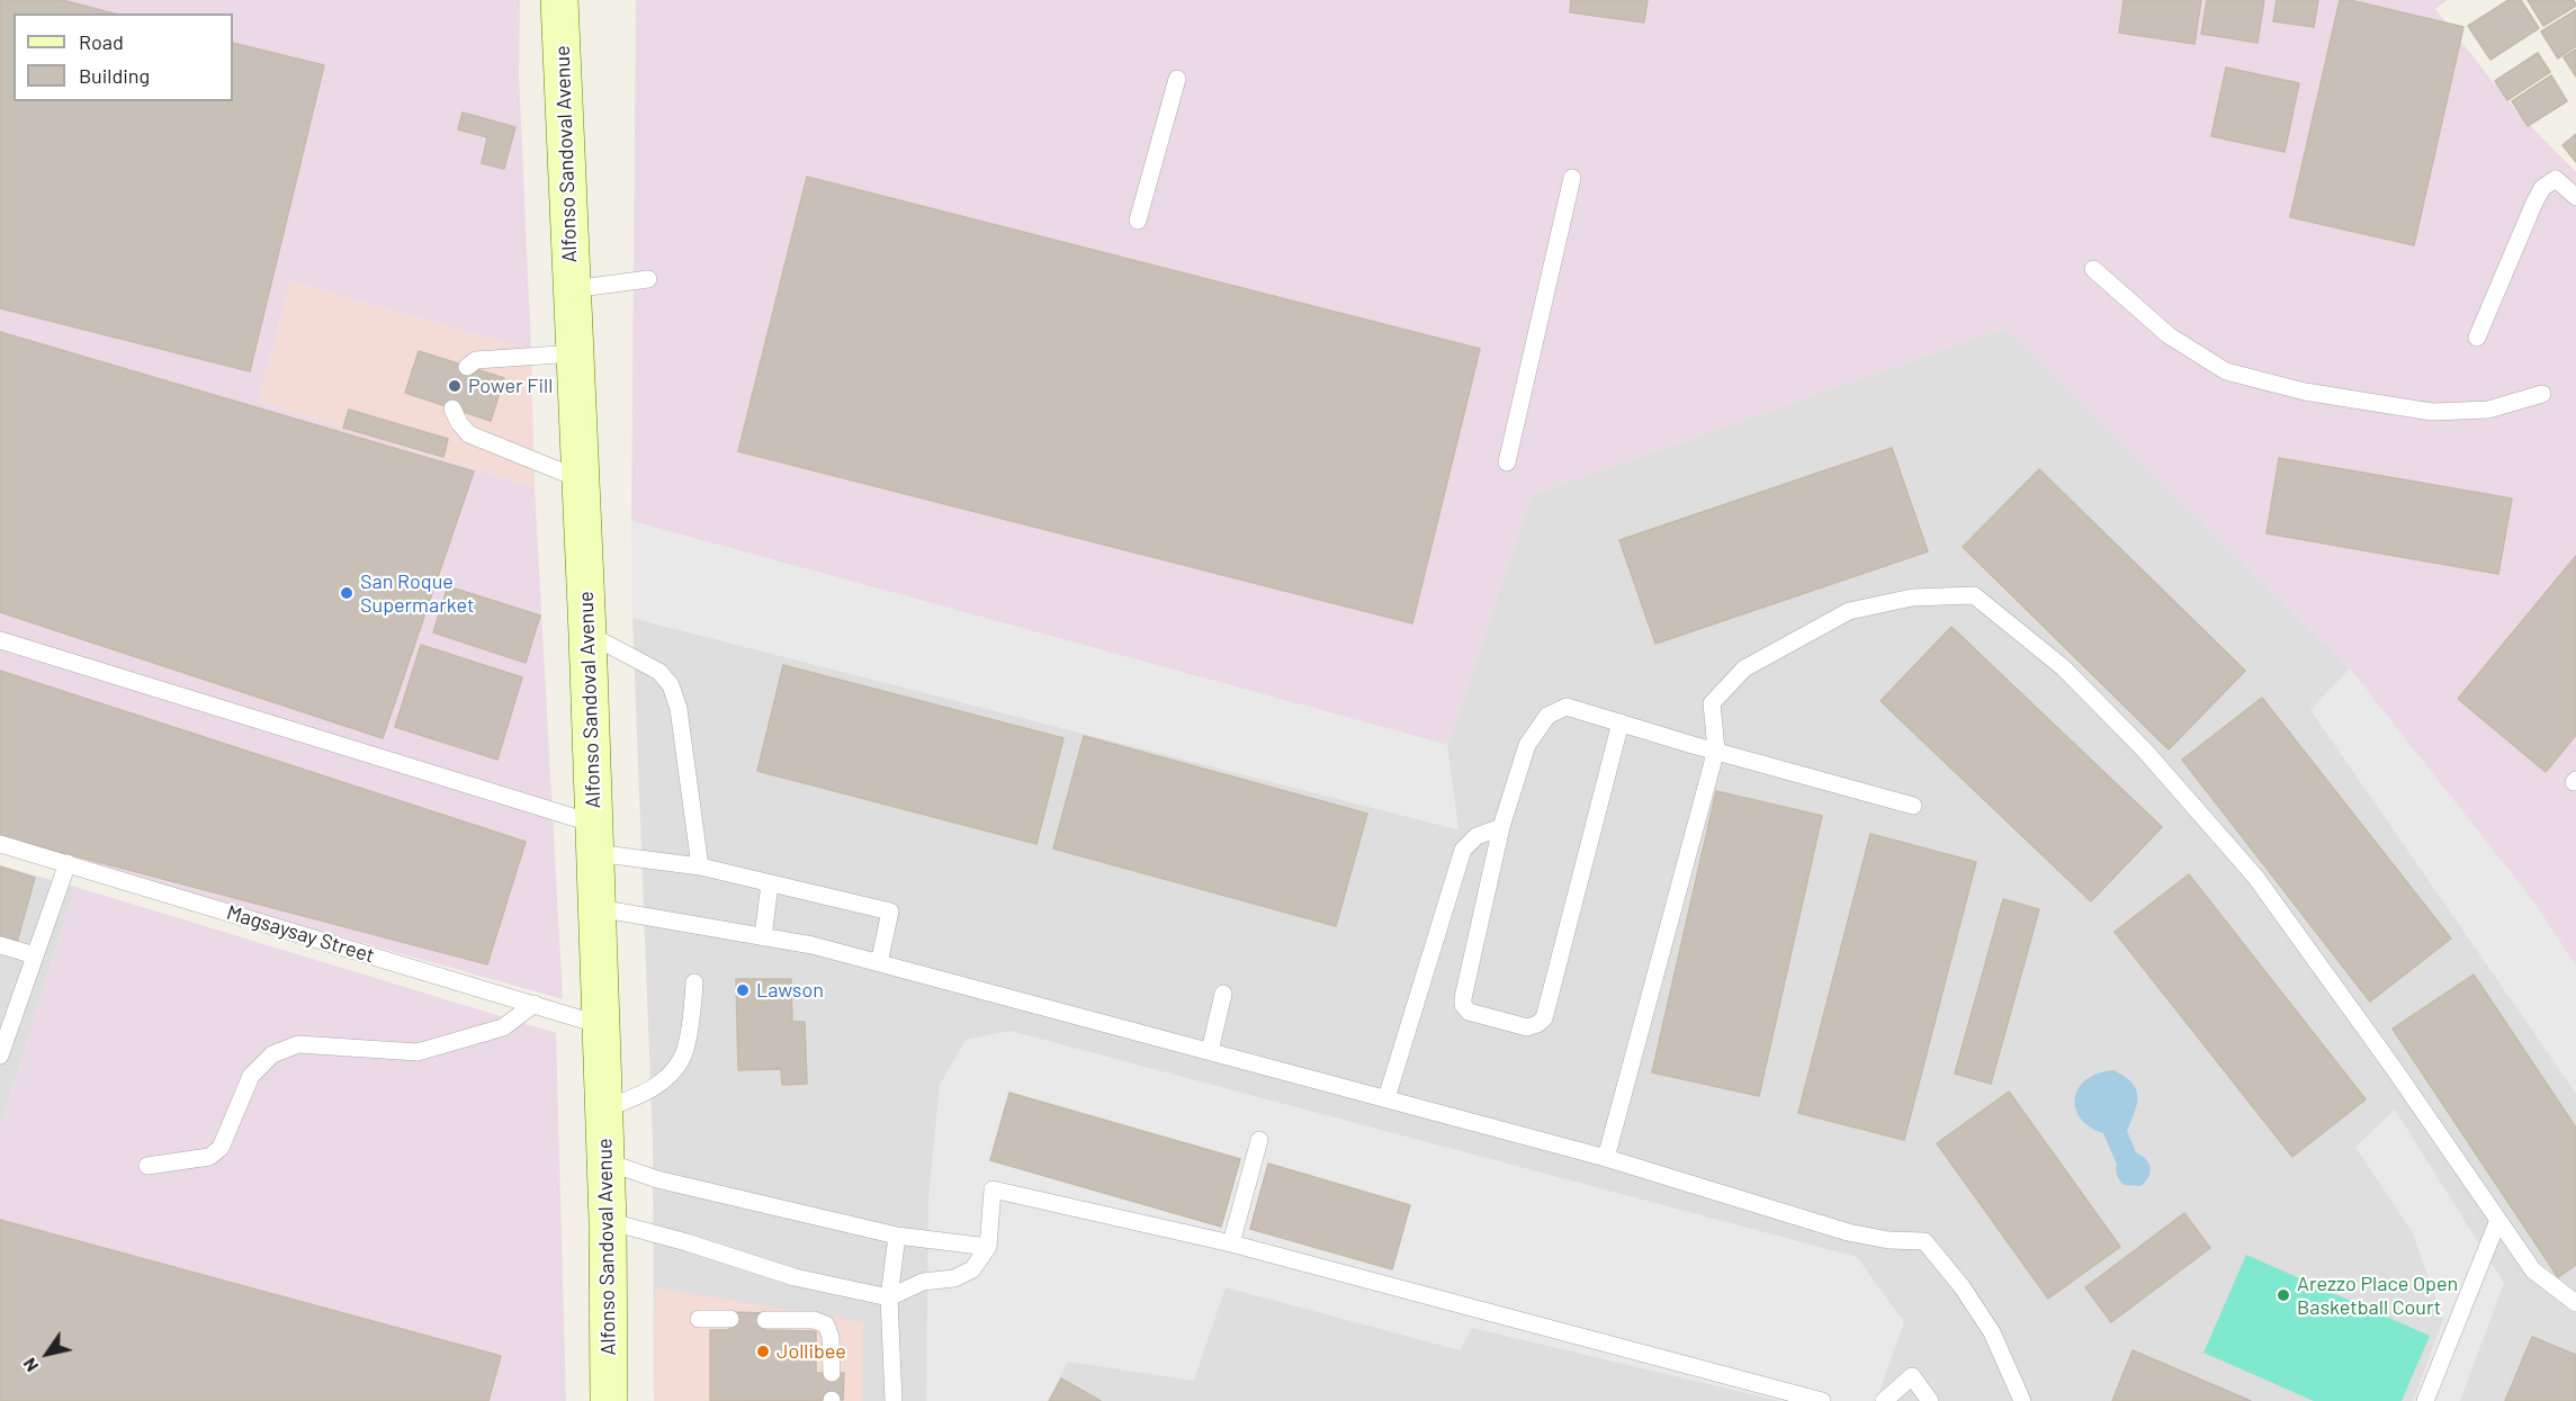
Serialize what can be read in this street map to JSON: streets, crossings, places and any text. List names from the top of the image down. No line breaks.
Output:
{"streets":{"main road":["Alfonso Sandoval Avenue"],"lane":["Magsaysay Street"]},"crossings":[["Alfonso Sandoval Avenue","Magsaysay Street"]],"places":["Power Fill","San Roque Supermarket","Lawson","Arezzo Place Open Basketball Court","Jollibee"],"legend":["Road","Building"],"north":"bottom left"}
